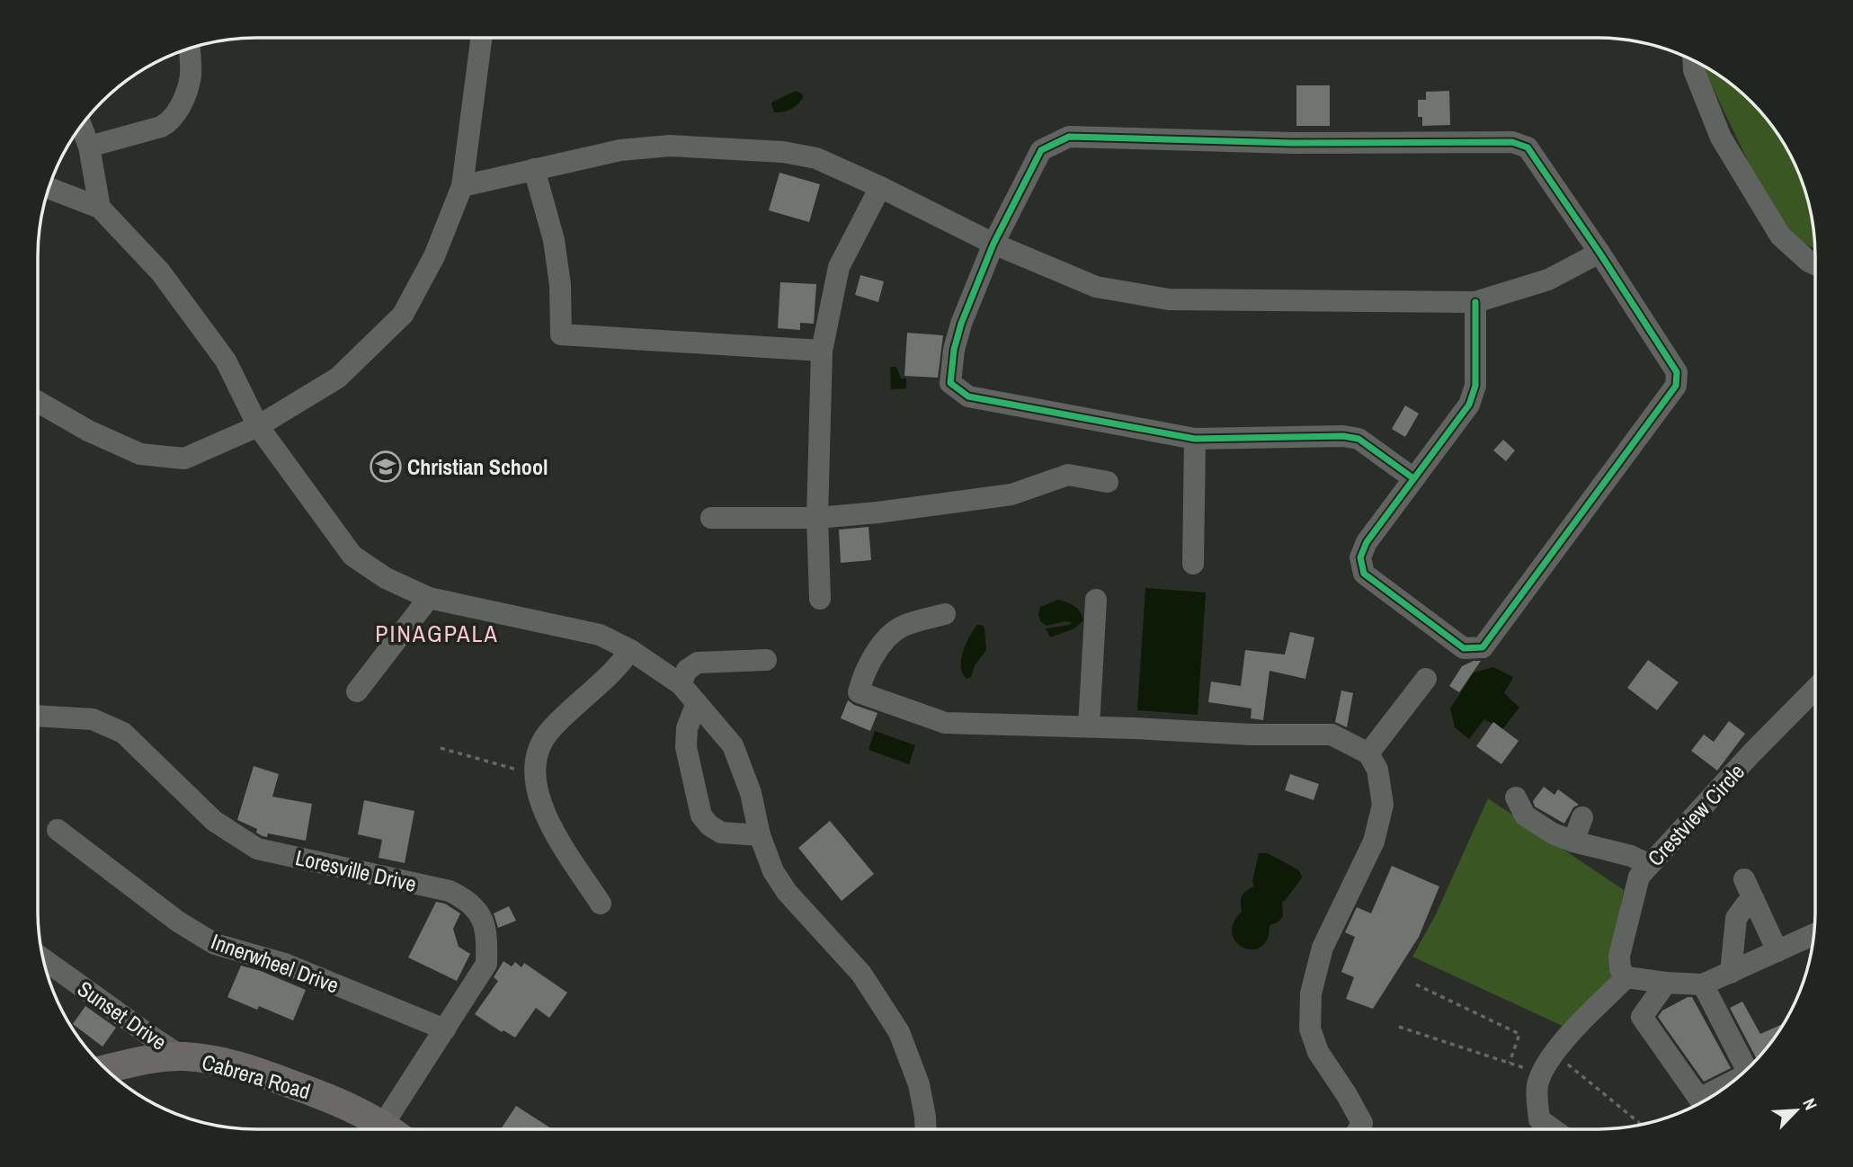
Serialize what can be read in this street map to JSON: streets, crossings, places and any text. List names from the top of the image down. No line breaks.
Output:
{"streets":{"main road":["Cabrera Road"],"street":["Crestview Circle","Loresville Drive","Innerwheel Drive","Sunset Drive"]},"crossings":[["Loresville Drive","Innerwheel Drive"],["Sunset Drive","Cabrera Road"]],"districts":["PINAGPALA"],"places":{"school or university":["Christian School"]},"north":"top right"}
